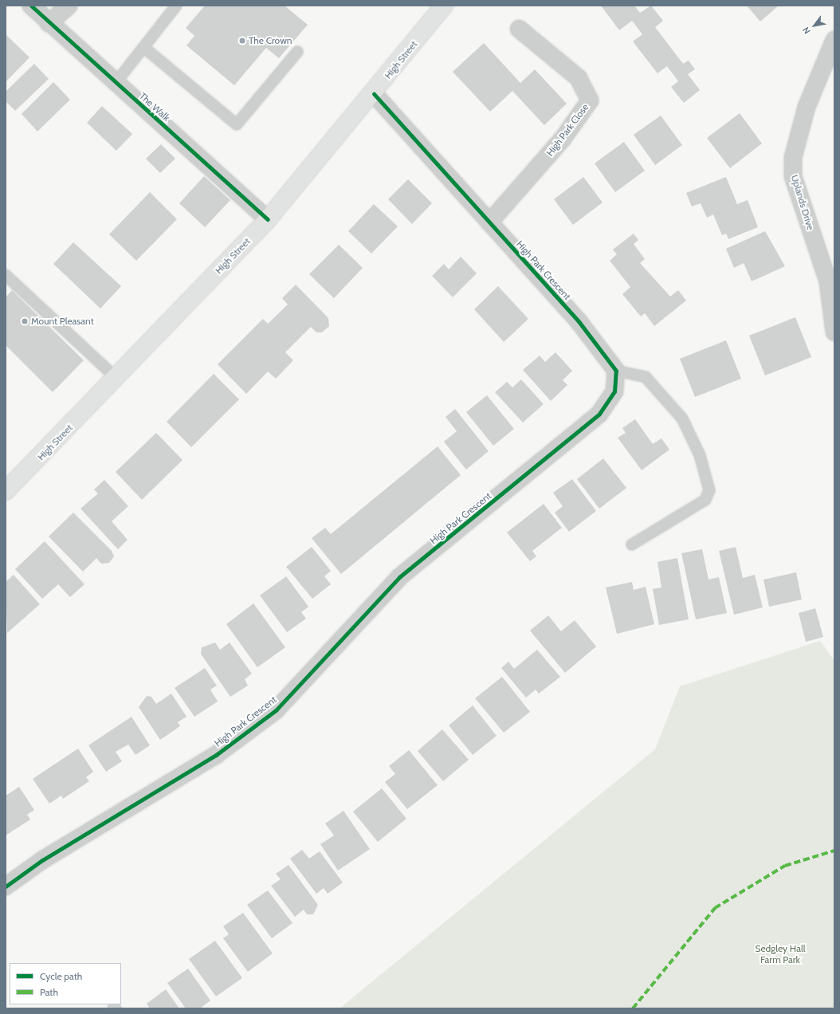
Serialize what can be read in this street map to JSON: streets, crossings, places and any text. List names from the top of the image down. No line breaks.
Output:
{"streets":{"main road":["High Street"],"street":["The Walk","High Park Close","Uplands Drive","High Park Crescent"]},"crossings":[["High Street","The Walk"],["High Street","High Park Crescent"],["High Park Close","High Park Crescent"]],"parks":["Sedgley Hall Farm Park"],"places":["The Crown","Mount Pleasant"],"legend":["Cycle path","Path"],"north":"bottom left"}
